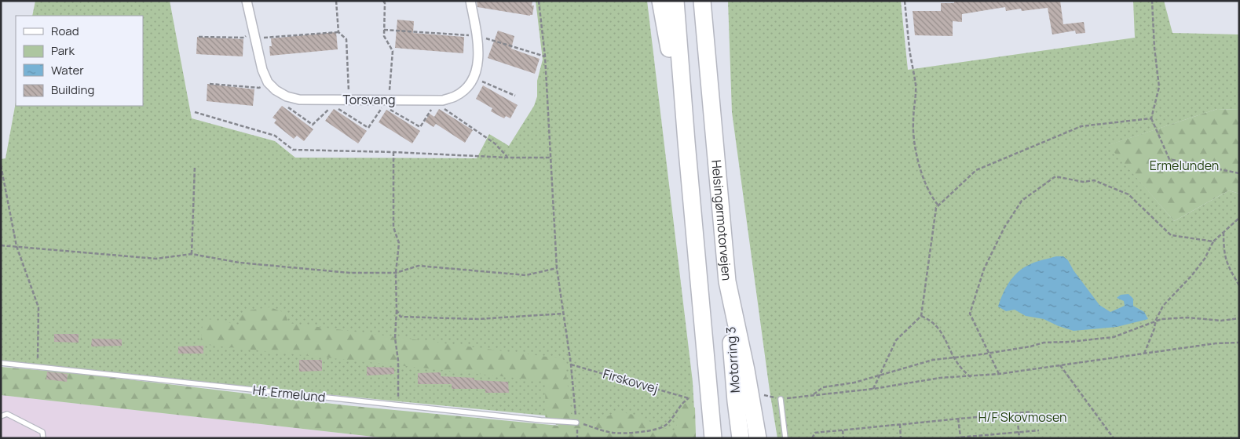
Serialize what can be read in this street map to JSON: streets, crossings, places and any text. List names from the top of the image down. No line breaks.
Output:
{"streets":{"highway":["Helsingørmotorvejen","Motorring 3"],"street":["Torsvang"],"lane":["Hf. Ermelund"],"path":["Firskovvej"]},"crossings":[["Helsingørmotorvejen","Motorring 3"],["Firskovvej","Hf. Ermelund"]],"parks":["Ermelunden","H/F Skovmosen"],"legend":["Road","Park","Water","Building"]}
